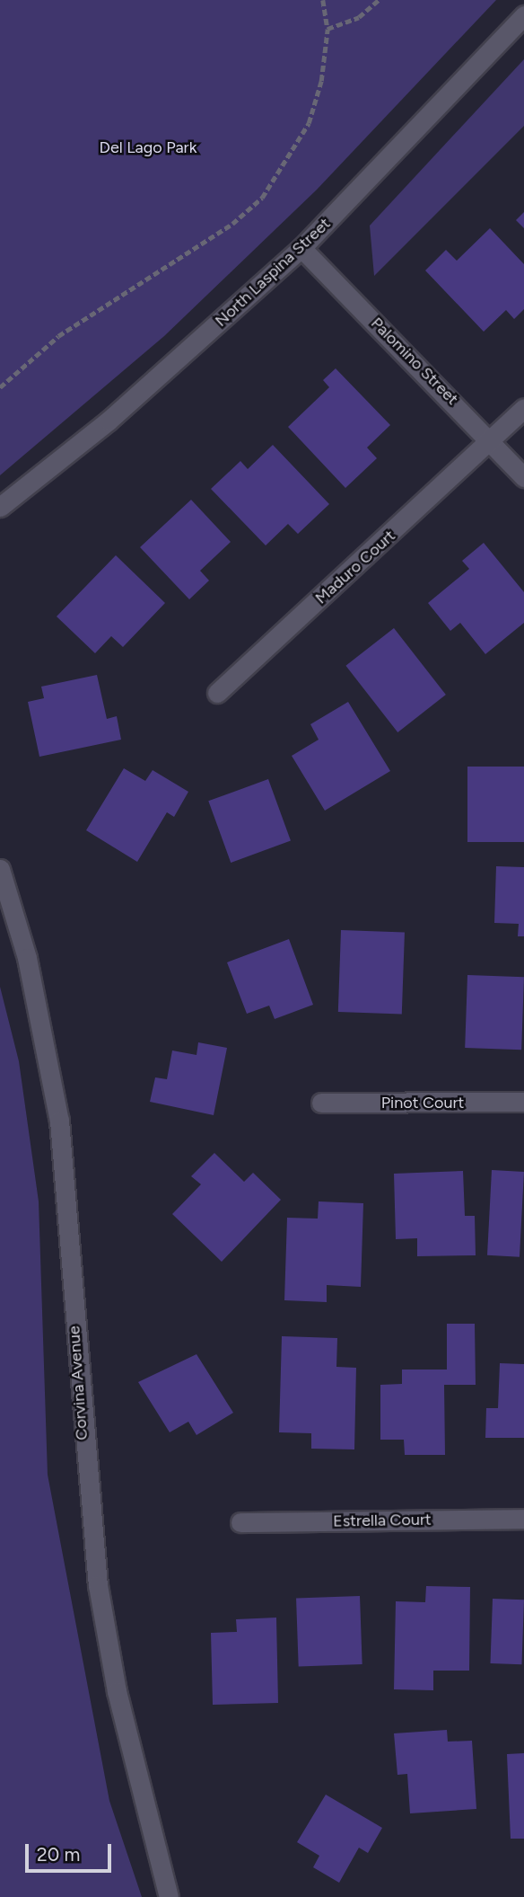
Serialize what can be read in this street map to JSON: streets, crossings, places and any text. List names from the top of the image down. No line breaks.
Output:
{"streets":{"street":["North Laspina Street","Palomino Street","Maduro Court","Pinot Court","Corvina Avenue","Estrella Court"]},"crossings":[["North Laspina Street","Palomino Street"],["Palomino Street","Maduro Court"]],"parks":["Del Lago Park"],"scale_bar":"20 m"}
